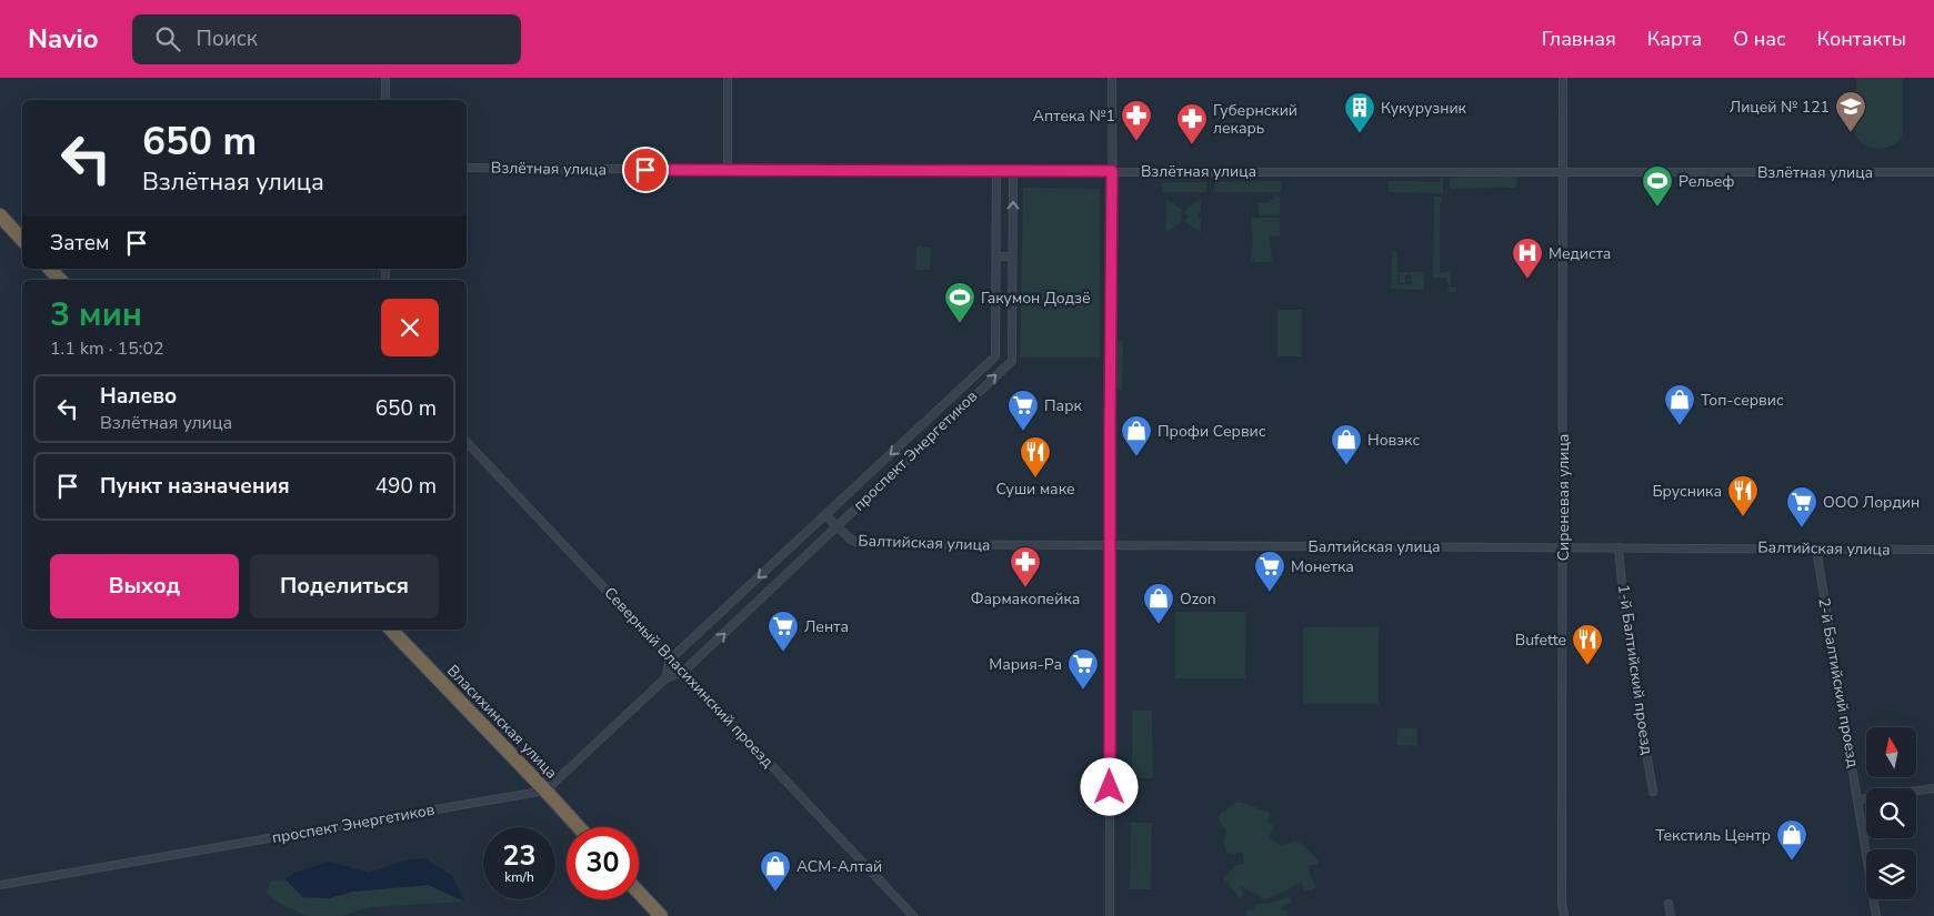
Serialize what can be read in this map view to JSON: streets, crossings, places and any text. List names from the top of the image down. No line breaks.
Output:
{"streets":{"highway":["Власихинская улица"],"street":["Взлётная улица","проспект Энергетиков","Сиреневая улица","Балтийская улица","1-й Балтийский проезд","Северный Власихинский проезд","2-й Балтийский проезд"]},"crossings":[["Взлётная улица","проспект Энергетиков"],["Взлётная улица","Сиреневая улица"],["проспект Энергетиков","Балтийская улица"],["проспект Энергетиков","Северный Власихинский проезд"],["проспект Энергетиков","Власихинская улица"],["Сиреневая улица","Балтийская улица"],["Балтийская улица","1-й Балтийский проезд"],["Балтийская улица","2-й Балтийский проезд"]],"places":{"school or university":["Лицей № 121"],"building":["Кукурузник"],"pharmacy":["Аптека №1","Губернский лекарь","Фармакопейка"],"sports":["Рельеф","Гакумон Додзё"],"hospital":["Медиста"],"shop":["Топ-сервис","Профи Сервис","Новэкс","Ozon","Текстиль Центр","АСМ-Алтай"],"supermarket":["Парк","ООО Лордин","Монетка","Лента","Мария-Ра"],"restaurant":["Суши маке","Брусника","Bufette"]},"north":"top","page":{"header":"Navio","search":"Поиск","nav":["Главная","Карта","О нас","Контакты"],"turn":["650 m","Взлётная улица"],"then":"Затем","heading":["3 мин","1.1 km · 15:02"],"list":[{"name":"Налево","note":"Взлётная улица","value":"650 m"},{"name":"Пункт назначения","value":"490 m"}],"buttons":["Выход","Поделиться"],"speed":"23 km/h","limit":"30"}}
